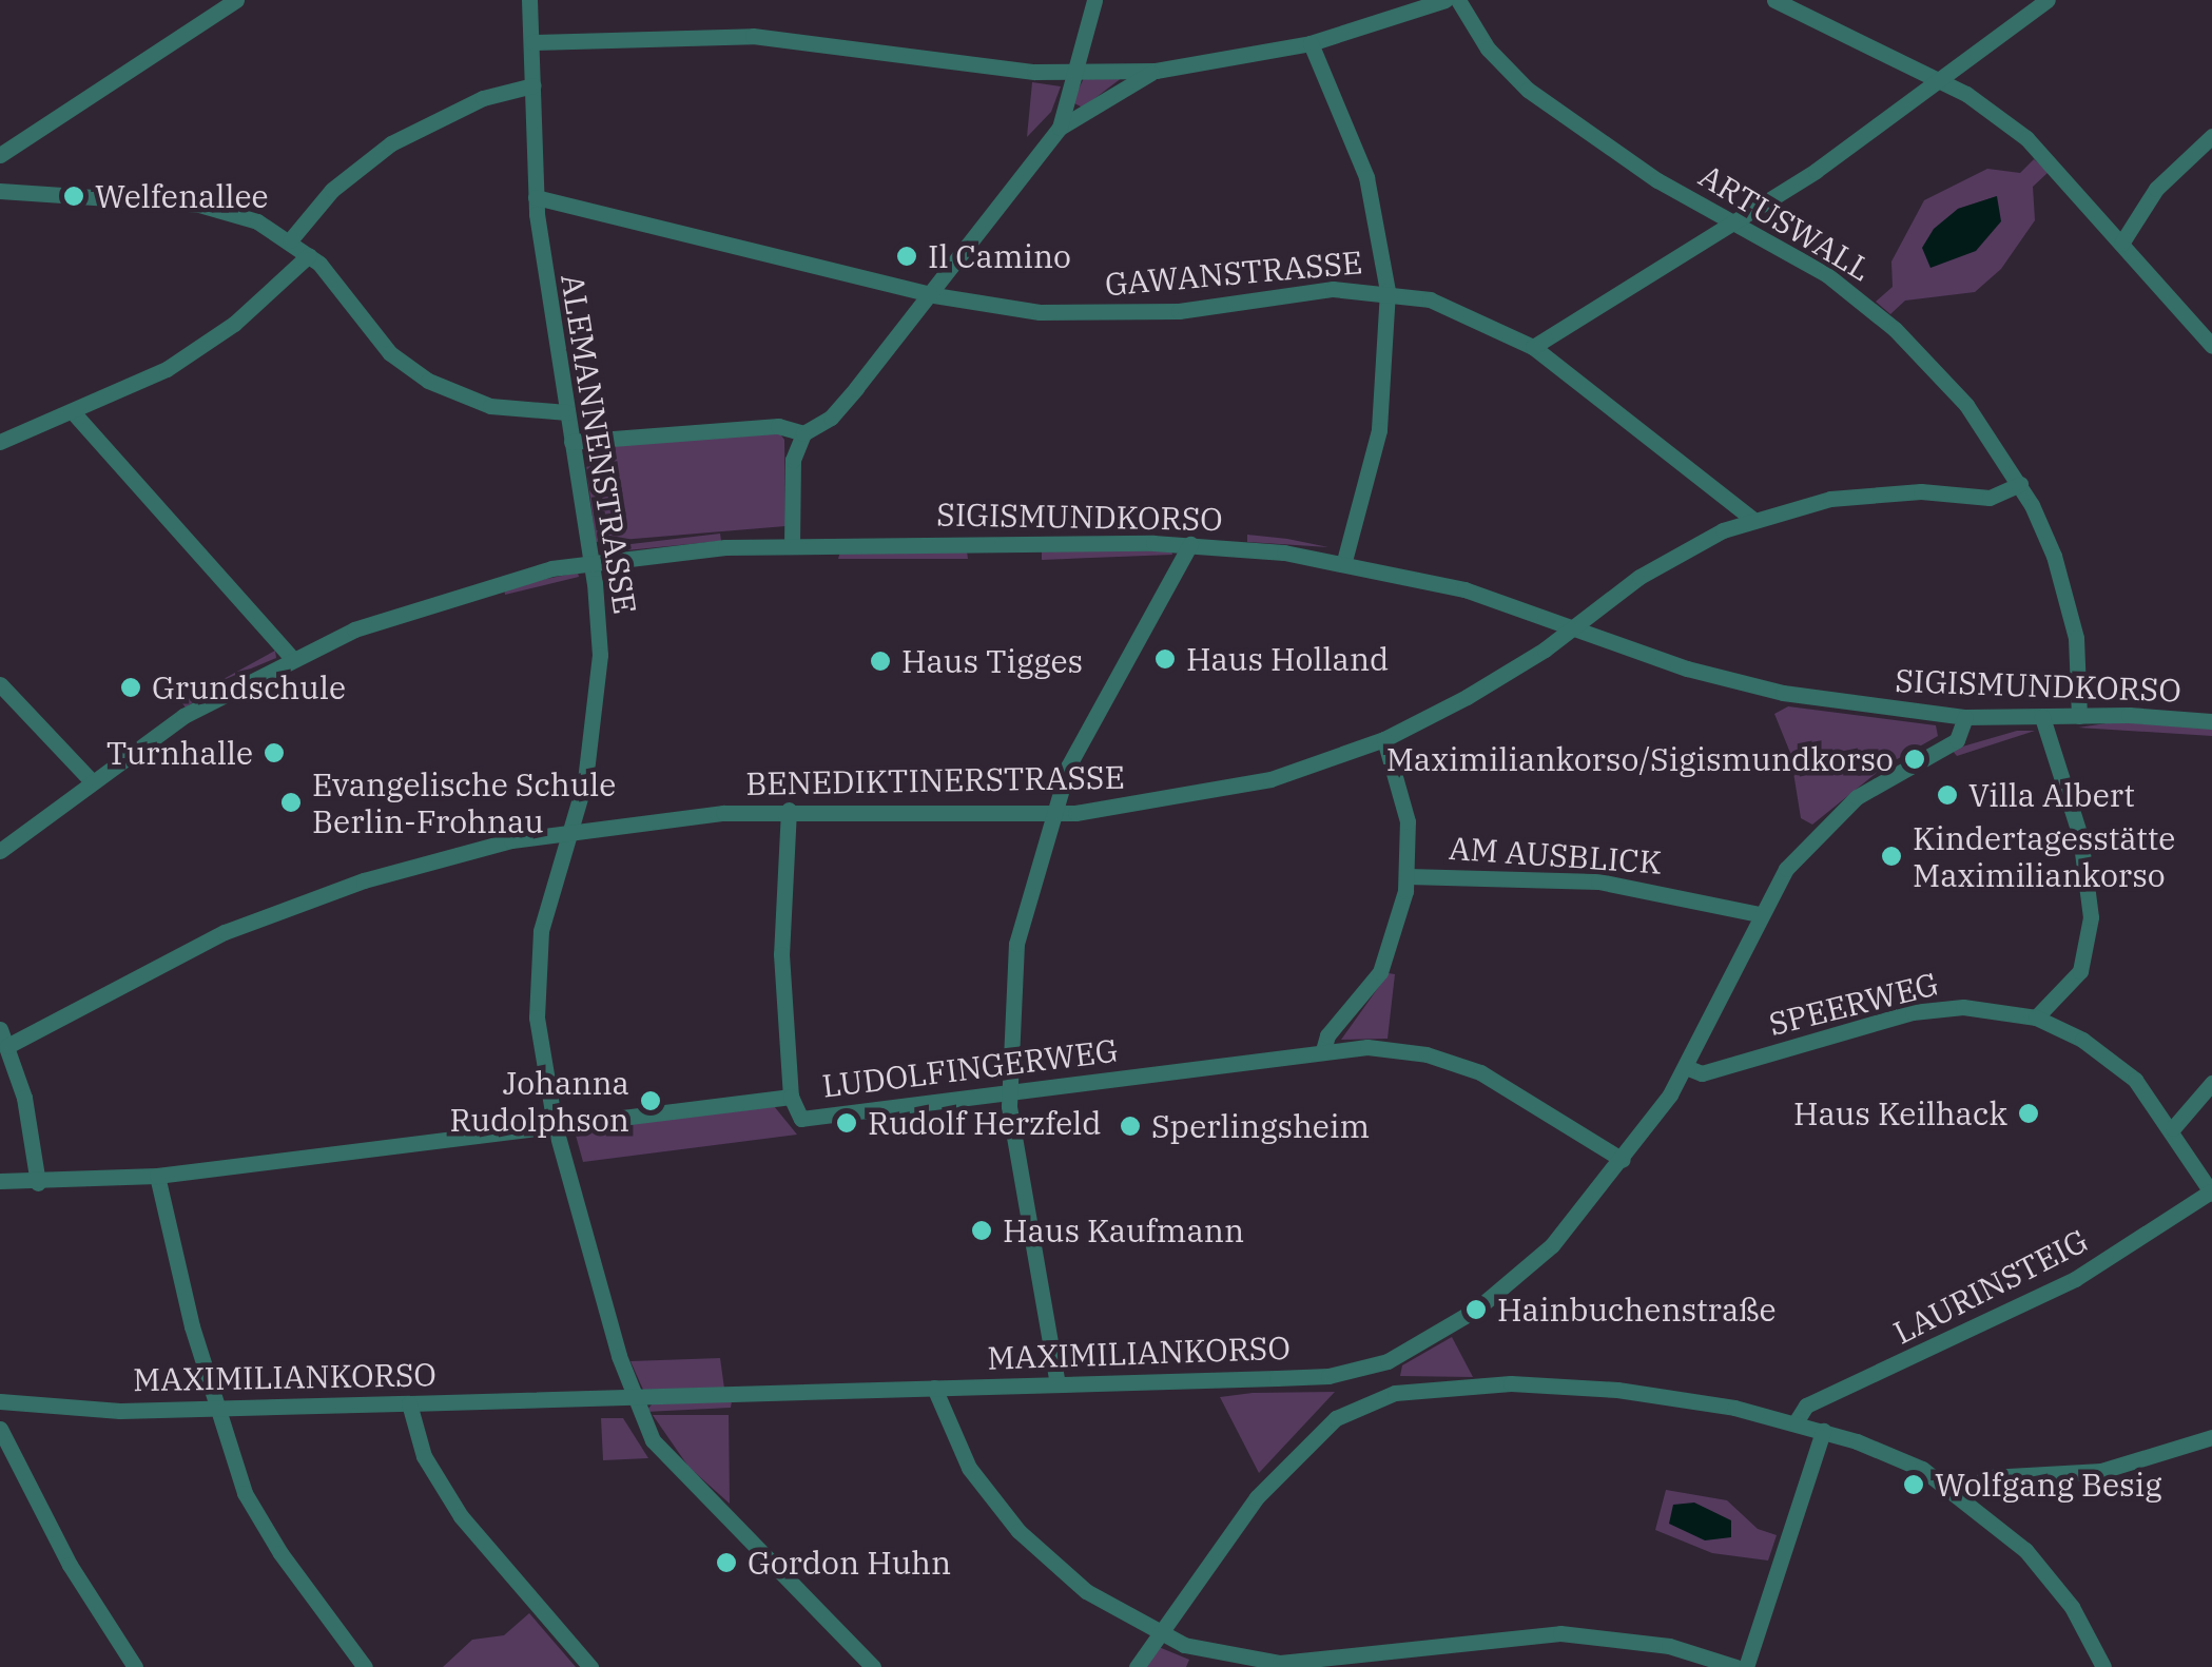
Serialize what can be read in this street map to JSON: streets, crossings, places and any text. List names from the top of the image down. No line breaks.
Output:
{"streets":{"street":["ARTUSWALL","GAWANSTRASSE","ALEMANNENSTRASSE","SIGISMUNDKORSO","BENEDIKTINERSTRASSE","AM AUSBLICK","SPEERWEG","LUDOLFINGERWEG","LAURINSTEIG","MAXIMILIANKORSO"]},"crossings":[["ARTUSWALL","SIGISMUNDKORSO"],["ARTUSWALL","BENEDIKTINERSTRASSE"],["GAWANSTRASSE","ALEMANNENSTRASSE"],["GAWANSTRASSE","BENEDIKTINERSTRASSE"],["ALEMANNENSTRASSE","SIGISMUNDKORSO"],["ALEMANNENSTRASSE","BENEDIKTINERSTRASSE"],["ALEMANNENSTRASSE","LUDOLFINGERWEG"],["ALEMANNENSTRASSE","MAXIMILIANKORSO"],["SIGISMUNDKORSO","BENEDIKTINERSTRASSE"],["SIGISMUNDKORSO","MAXIMILIANKORSO"],["AM AUSBLICK","MAXIMILIANKORSO"],["SPEERWEG","LAURINSTEIG"],["SPEERWEG","MAXIMILIANKORSO"],["LUDOLFINGERWEG","MAXIMILIANKORSO"]],"places":["Welfenallee","Il Camino","Haus Holland","Haus Tigges","Grundschule","Turnhalle","Maximiliankorso/Sigismundkorso","Villa Albert","Evangelische Schule Berlin-Frohnau","Kindertagesstätte Maximiliankorso","Johanna Rudolphson","Haus Keilhack","Rudolf Herzfeld","Sperlingsheim","Haus Kaufmann","Hainbuchenstraße","Wolfgang Besig","Gordon Huhn"]}
